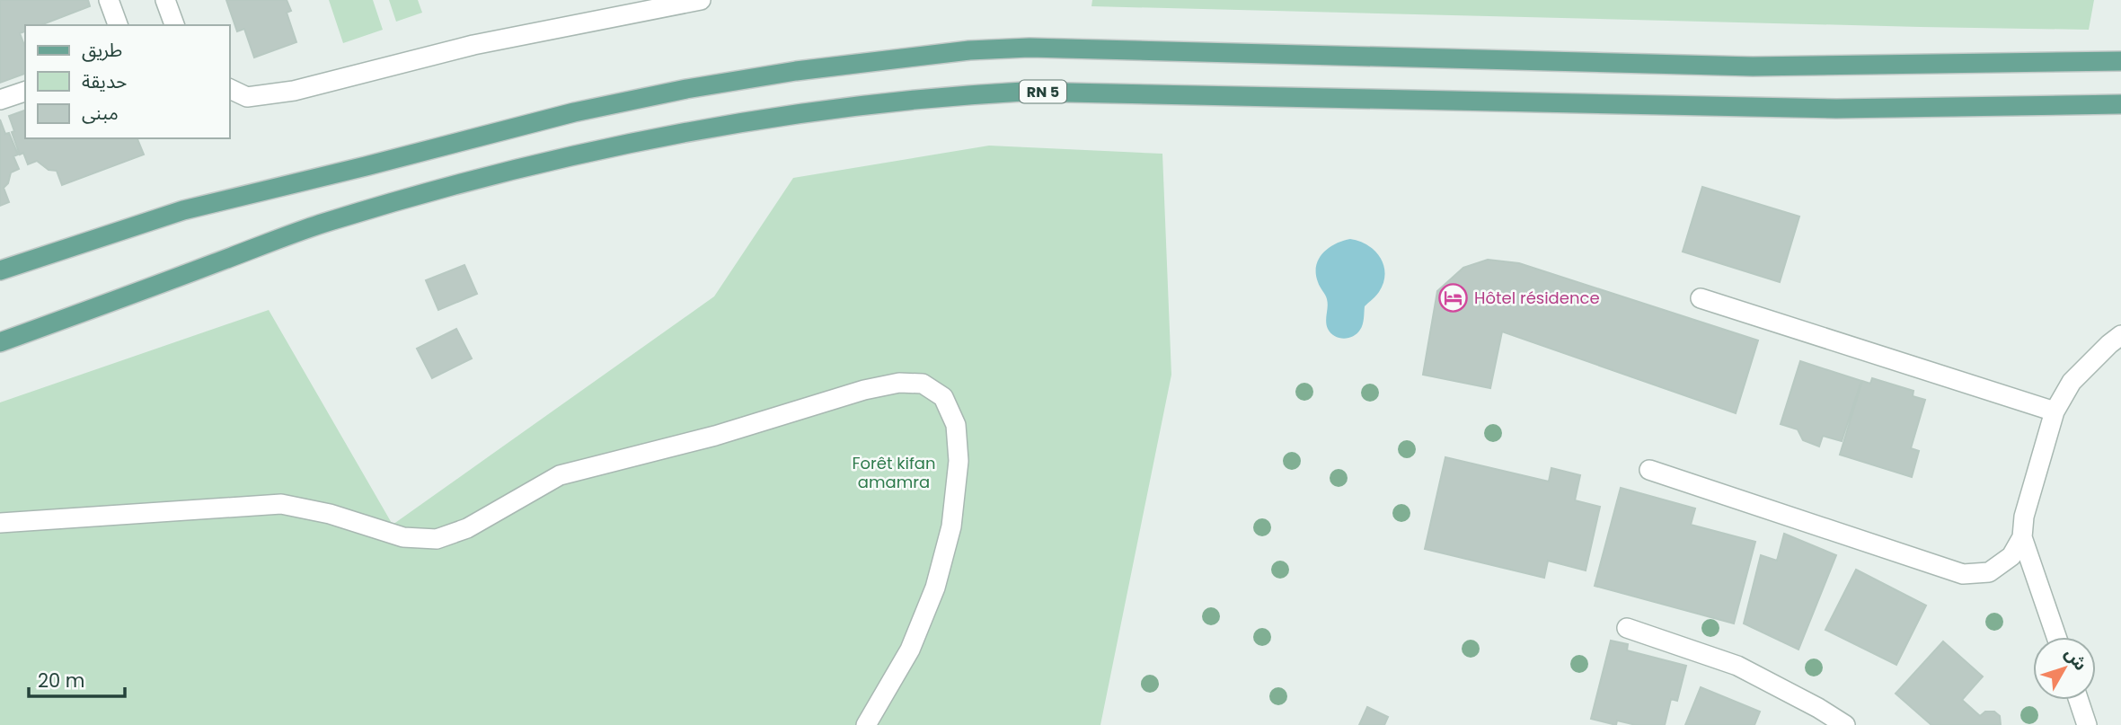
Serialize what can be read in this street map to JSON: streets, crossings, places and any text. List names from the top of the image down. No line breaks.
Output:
{"streets":{"main road":["RN 5"]},"parks":["Forêt kifan amamra"],"places":{"hotel":["Hôtel résidence"]},"legend":["طريق","حديقة","مبنى"],"scale_bar":"20 m","north":"top right"}
